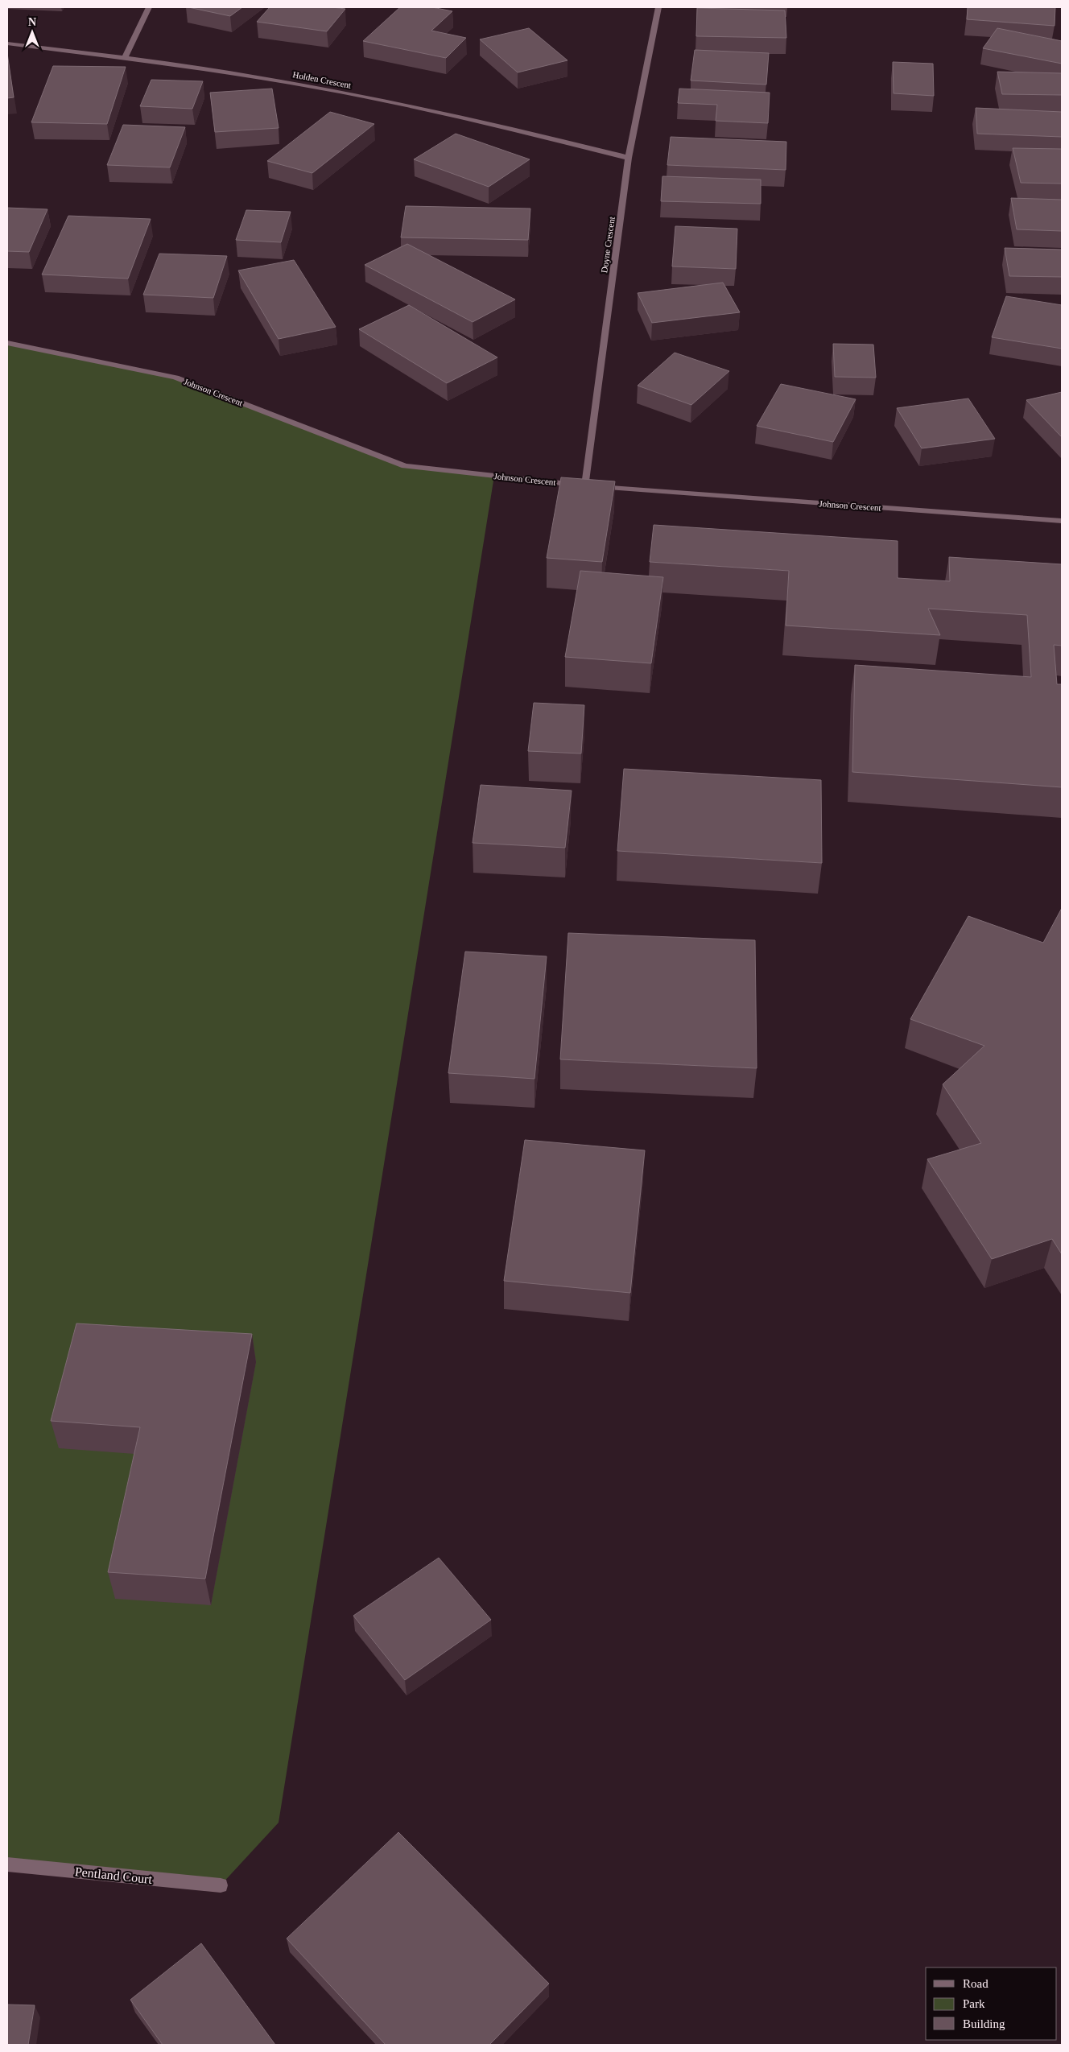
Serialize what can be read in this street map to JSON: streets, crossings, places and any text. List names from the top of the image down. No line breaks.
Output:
{"streets":{"street":["Holden Crescent","Doyne Crescent","Johnson Crescent","Pentland Court"]},"crossings":[["Holden Crescent","Doyne Crescent"],["Doyne Crescent","Johnson Crescent"]],"legend":["Road","Park","Building"],"north":"top"}
